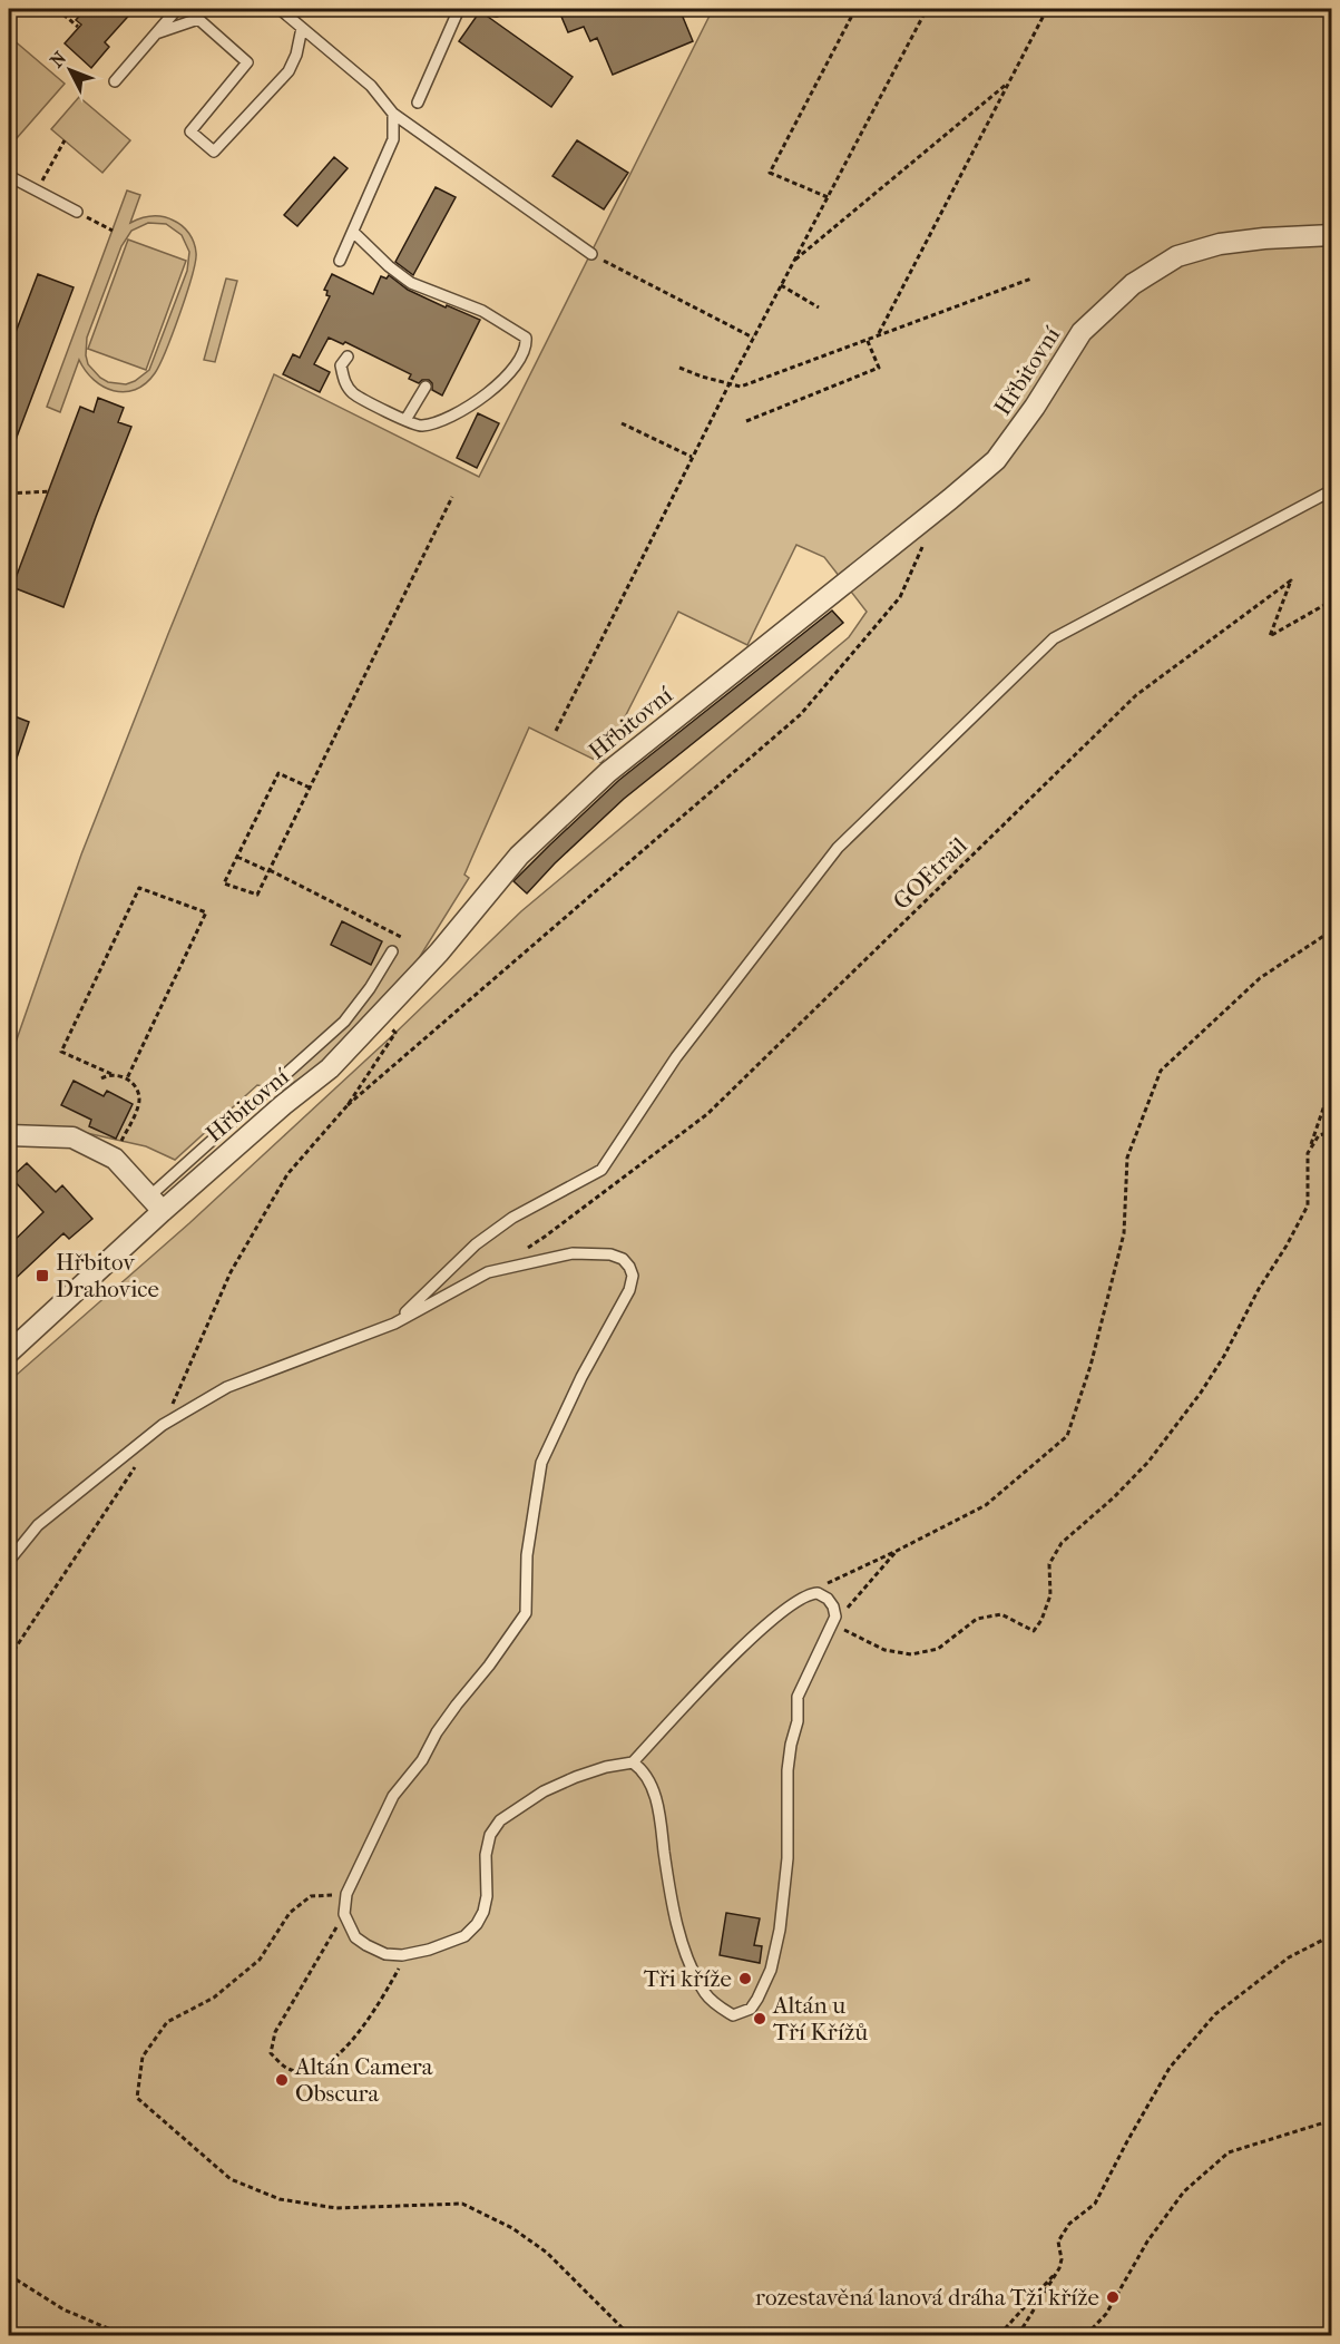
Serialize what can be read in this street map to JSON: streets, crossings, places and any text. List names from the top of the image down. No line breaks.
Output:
{"streets":{"street":["Hřbitovní"],"path":["GOEtrail"]},"places":{"transit":["Hřbitov Drahovice"],"other":["Tři kříže","Altán u Tří Křížů","Altán Camera Obscura","rozestavěná lanová dráha Tži kříže"]},"north":"top left"}
